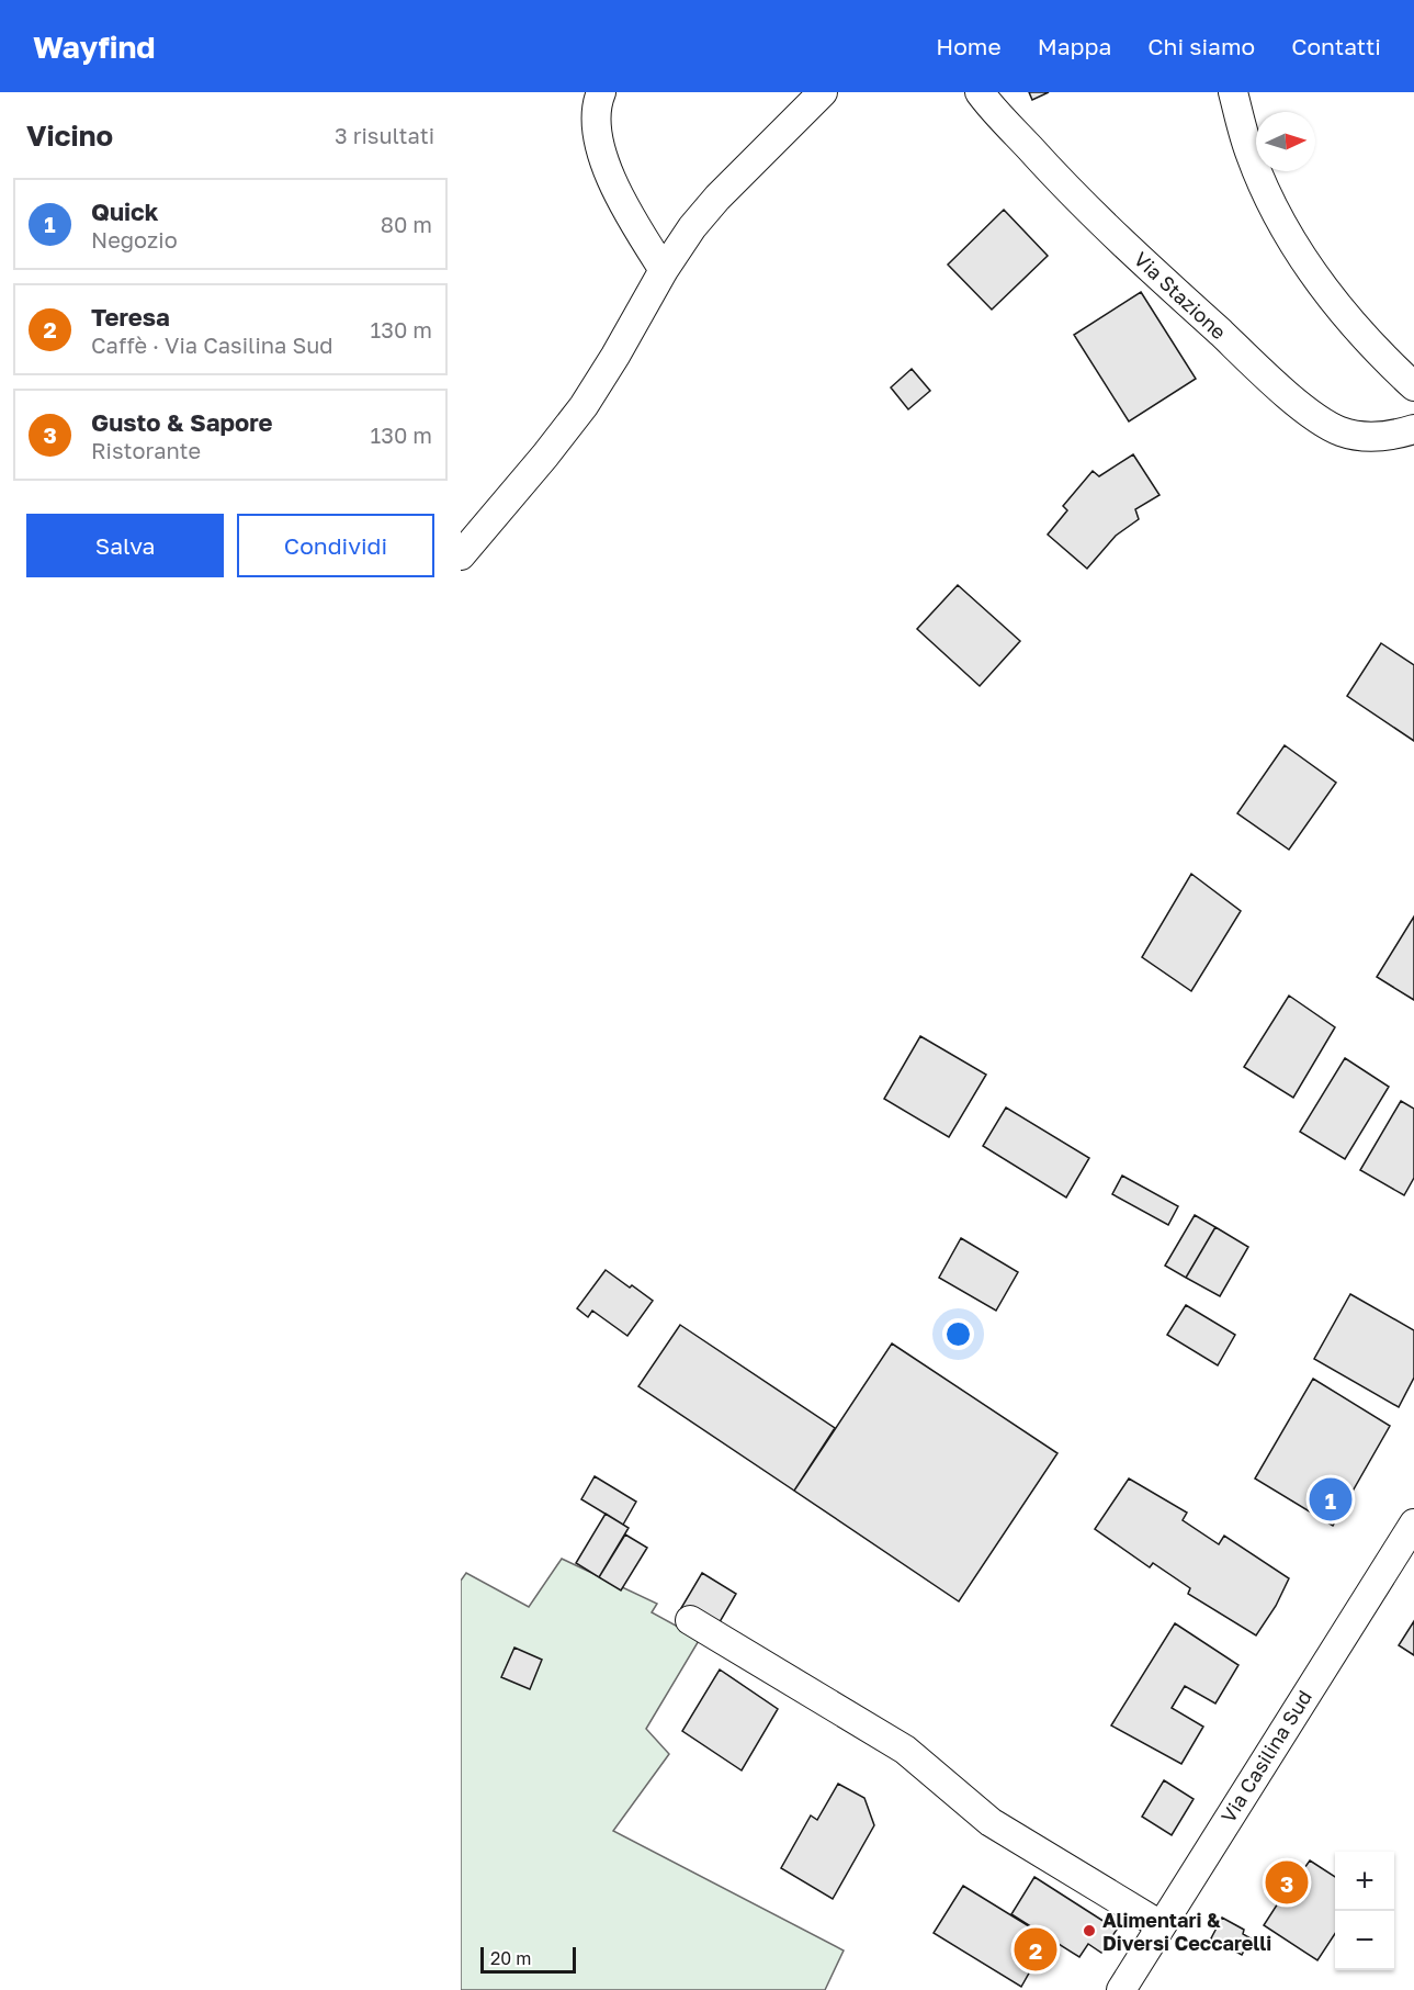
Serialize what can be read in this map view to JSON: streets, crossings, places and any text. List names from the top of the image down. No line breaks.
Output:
{"streets":{"street":["Via Stazione","Via Casilina Sud"]},"places":["Alimentari & Diversi Ceccarelli"],"scale_bar":"20 m","north":"right","page":{"header":"Wayfind","nav":["Home","Mappa","Chi siamo","Contatti"],"heading":["Vicino","3 risultati"],"list":[{"mark":"1","name":"Quick","note":"Negozio","value":"80 m"},{"mark":"2","name":"Teresa","note":"Caffè · Via Casilina Sud","value":"130 m"},{"mark":"3","name":"Gusto & Sapore","note":"Ristorante","value":"130 m"}],"buttons":["Salva","Condividi"],"pins":["1","3","2"],"map_buttons":["+","−"],"scale":"20 m"}}
